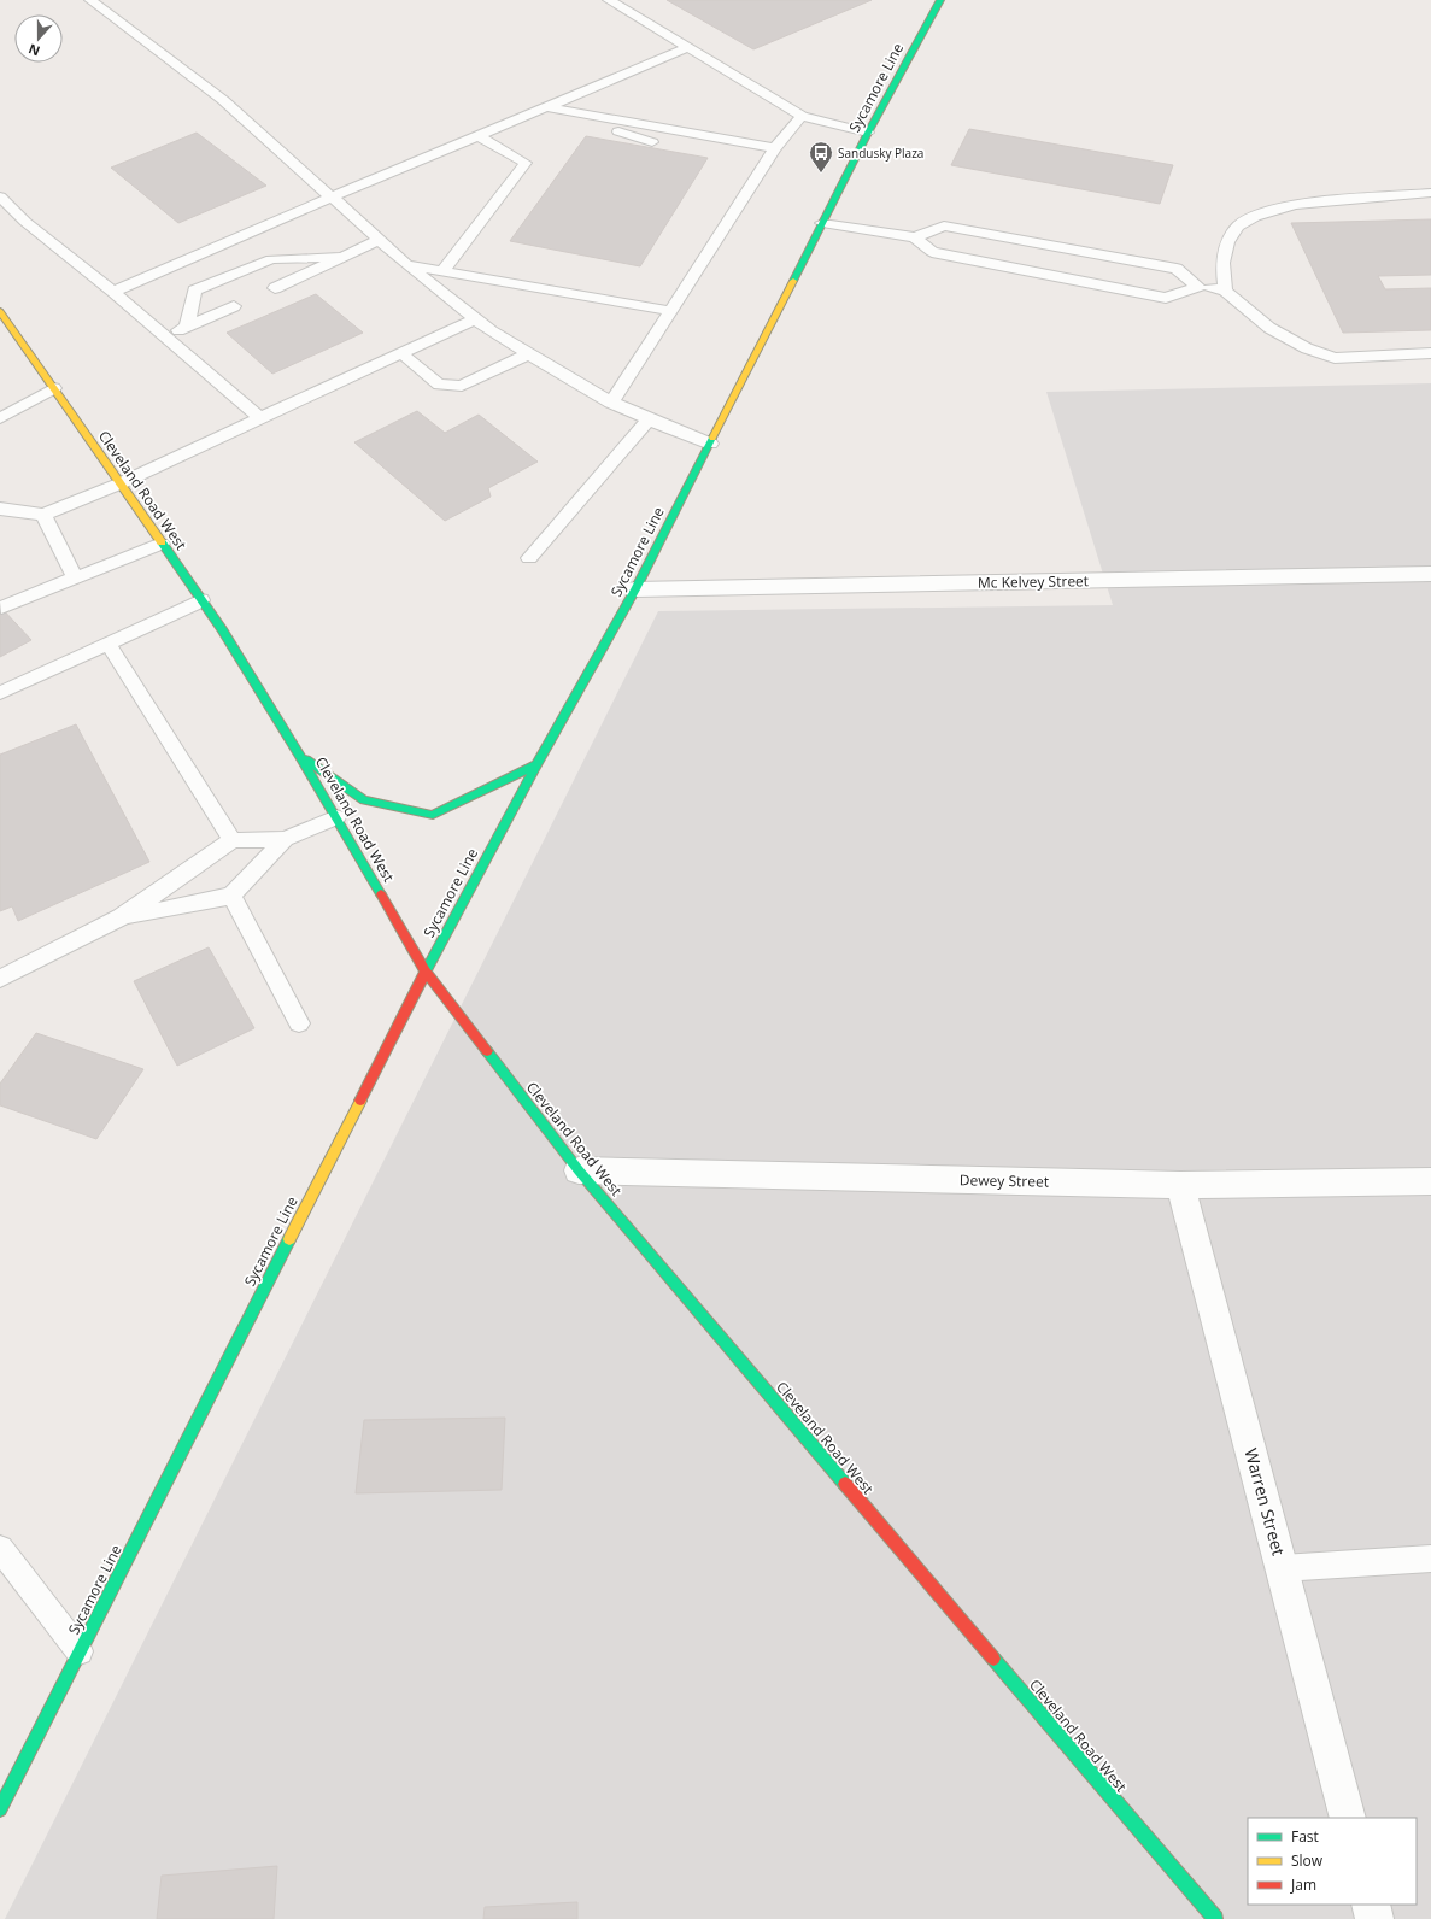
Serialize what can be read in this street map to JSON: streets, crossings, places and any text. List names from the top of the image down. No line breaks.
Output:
{"streets":{"main road":["Sycamore Line","Cleveland Road West"],"street":["Mc Kelvey Street","Dewey Street","Warren Street"]},"crossings":[["Sycamore Line","Cleveland Road West"],["Sycamore Line","Mc Kelvey Street"],["Cleveland Road West","Dewey Street"],["Dewey Street","Warren Street"]],"places":{"bus stop":["Sandusky Plaza"]},"legend":["Fast","Slow","Jam"],"north":"bottom"}
